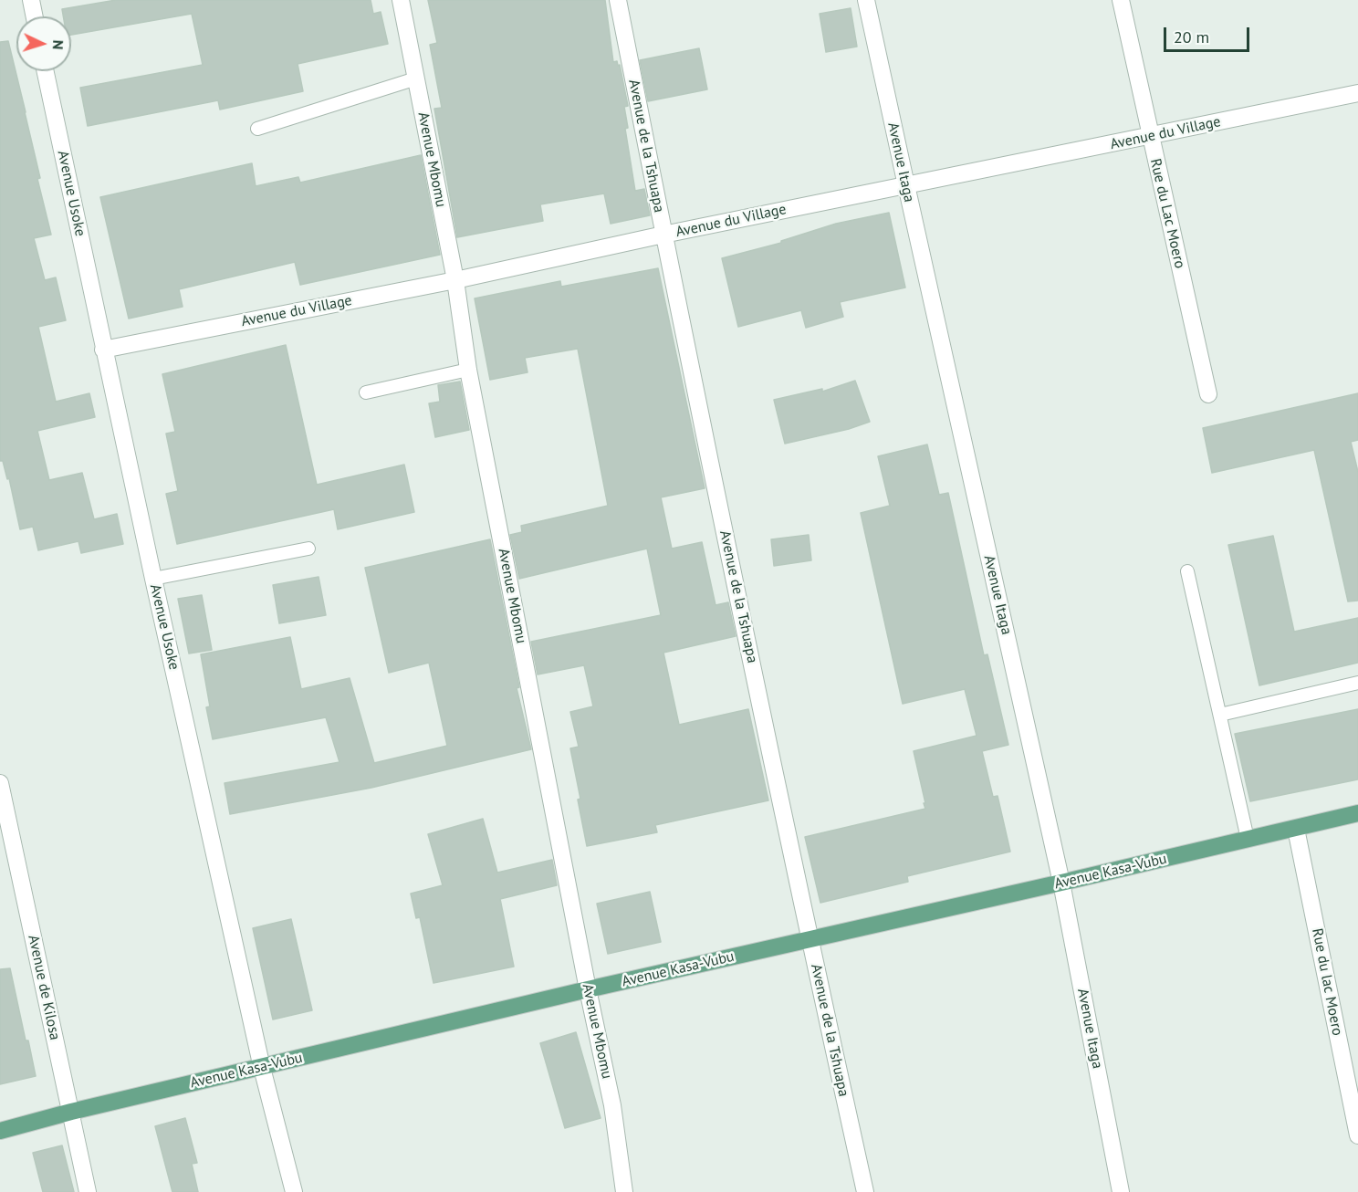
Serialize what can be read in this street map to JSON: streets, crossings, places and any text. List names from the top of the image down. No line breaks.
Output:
{"streets":{"main road":["Avenue Kasa-Vubu"],"street":["Avenue du Village","Avenue de la Tshuapa","Avenue Mbomu","Avenue Itaga","Avenue Usoke","Rue du Lac Moero","Rue du lac Moero","Avenue de Kilosa"]},"crossings":[["Avenue du Village","Avenue de la Tshuapa"],["Avenue du Village","Avenue Mbomu"],["Avenue du Village","Avenue Itaga"],["Avenue du Village","Avenue Usoke"],["Avenue du Village","Rue du Lac Moero"],["Avenue de la Tshuapa","Avenue Kasa-Vubu"],["Avenue Mbomu","Avenue Kasa-Vubu"],["Avenue Itaga","Avenue Kasa-Vubu"],["Avenue Usoke","Avenue Kasa-Vubu"],["Avenue Kasa-Vubu","Rue du lac Moero"],["Avenue Kasa-Vubu","Avenue de Kilosa"]],"scale_bar":"20 m","north":"right"}
